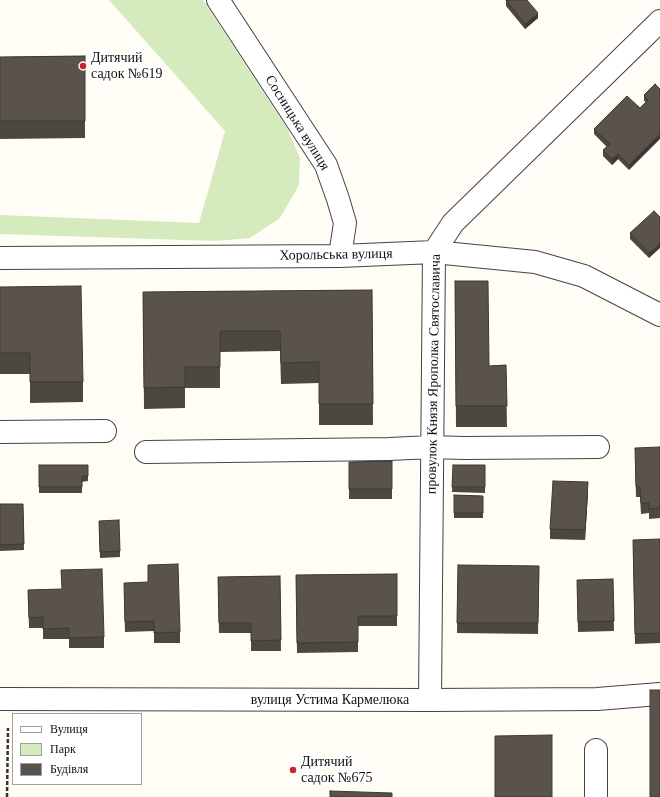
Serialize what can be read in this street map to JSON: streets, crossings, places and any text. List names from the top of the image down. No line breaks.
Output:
{"streets":{"street":["Сосницька вулиця","Хорольська вулиця","провулок Князя Ярополка Святославича","вулиця Устима Кармелюка"]},"crossings":[["Сосницька вулиця","Хорольська вулиця"],["Хорольська вулиця","провулок Князя Ярополка Святославича"],["провулок Князя Ярополка Святославича","вулиця Устима Кармелюка"]],"places":["Дитячий садок №619","Дитячий садок №675"],"legend":["Вулиця","Парк","Будівля"]}
